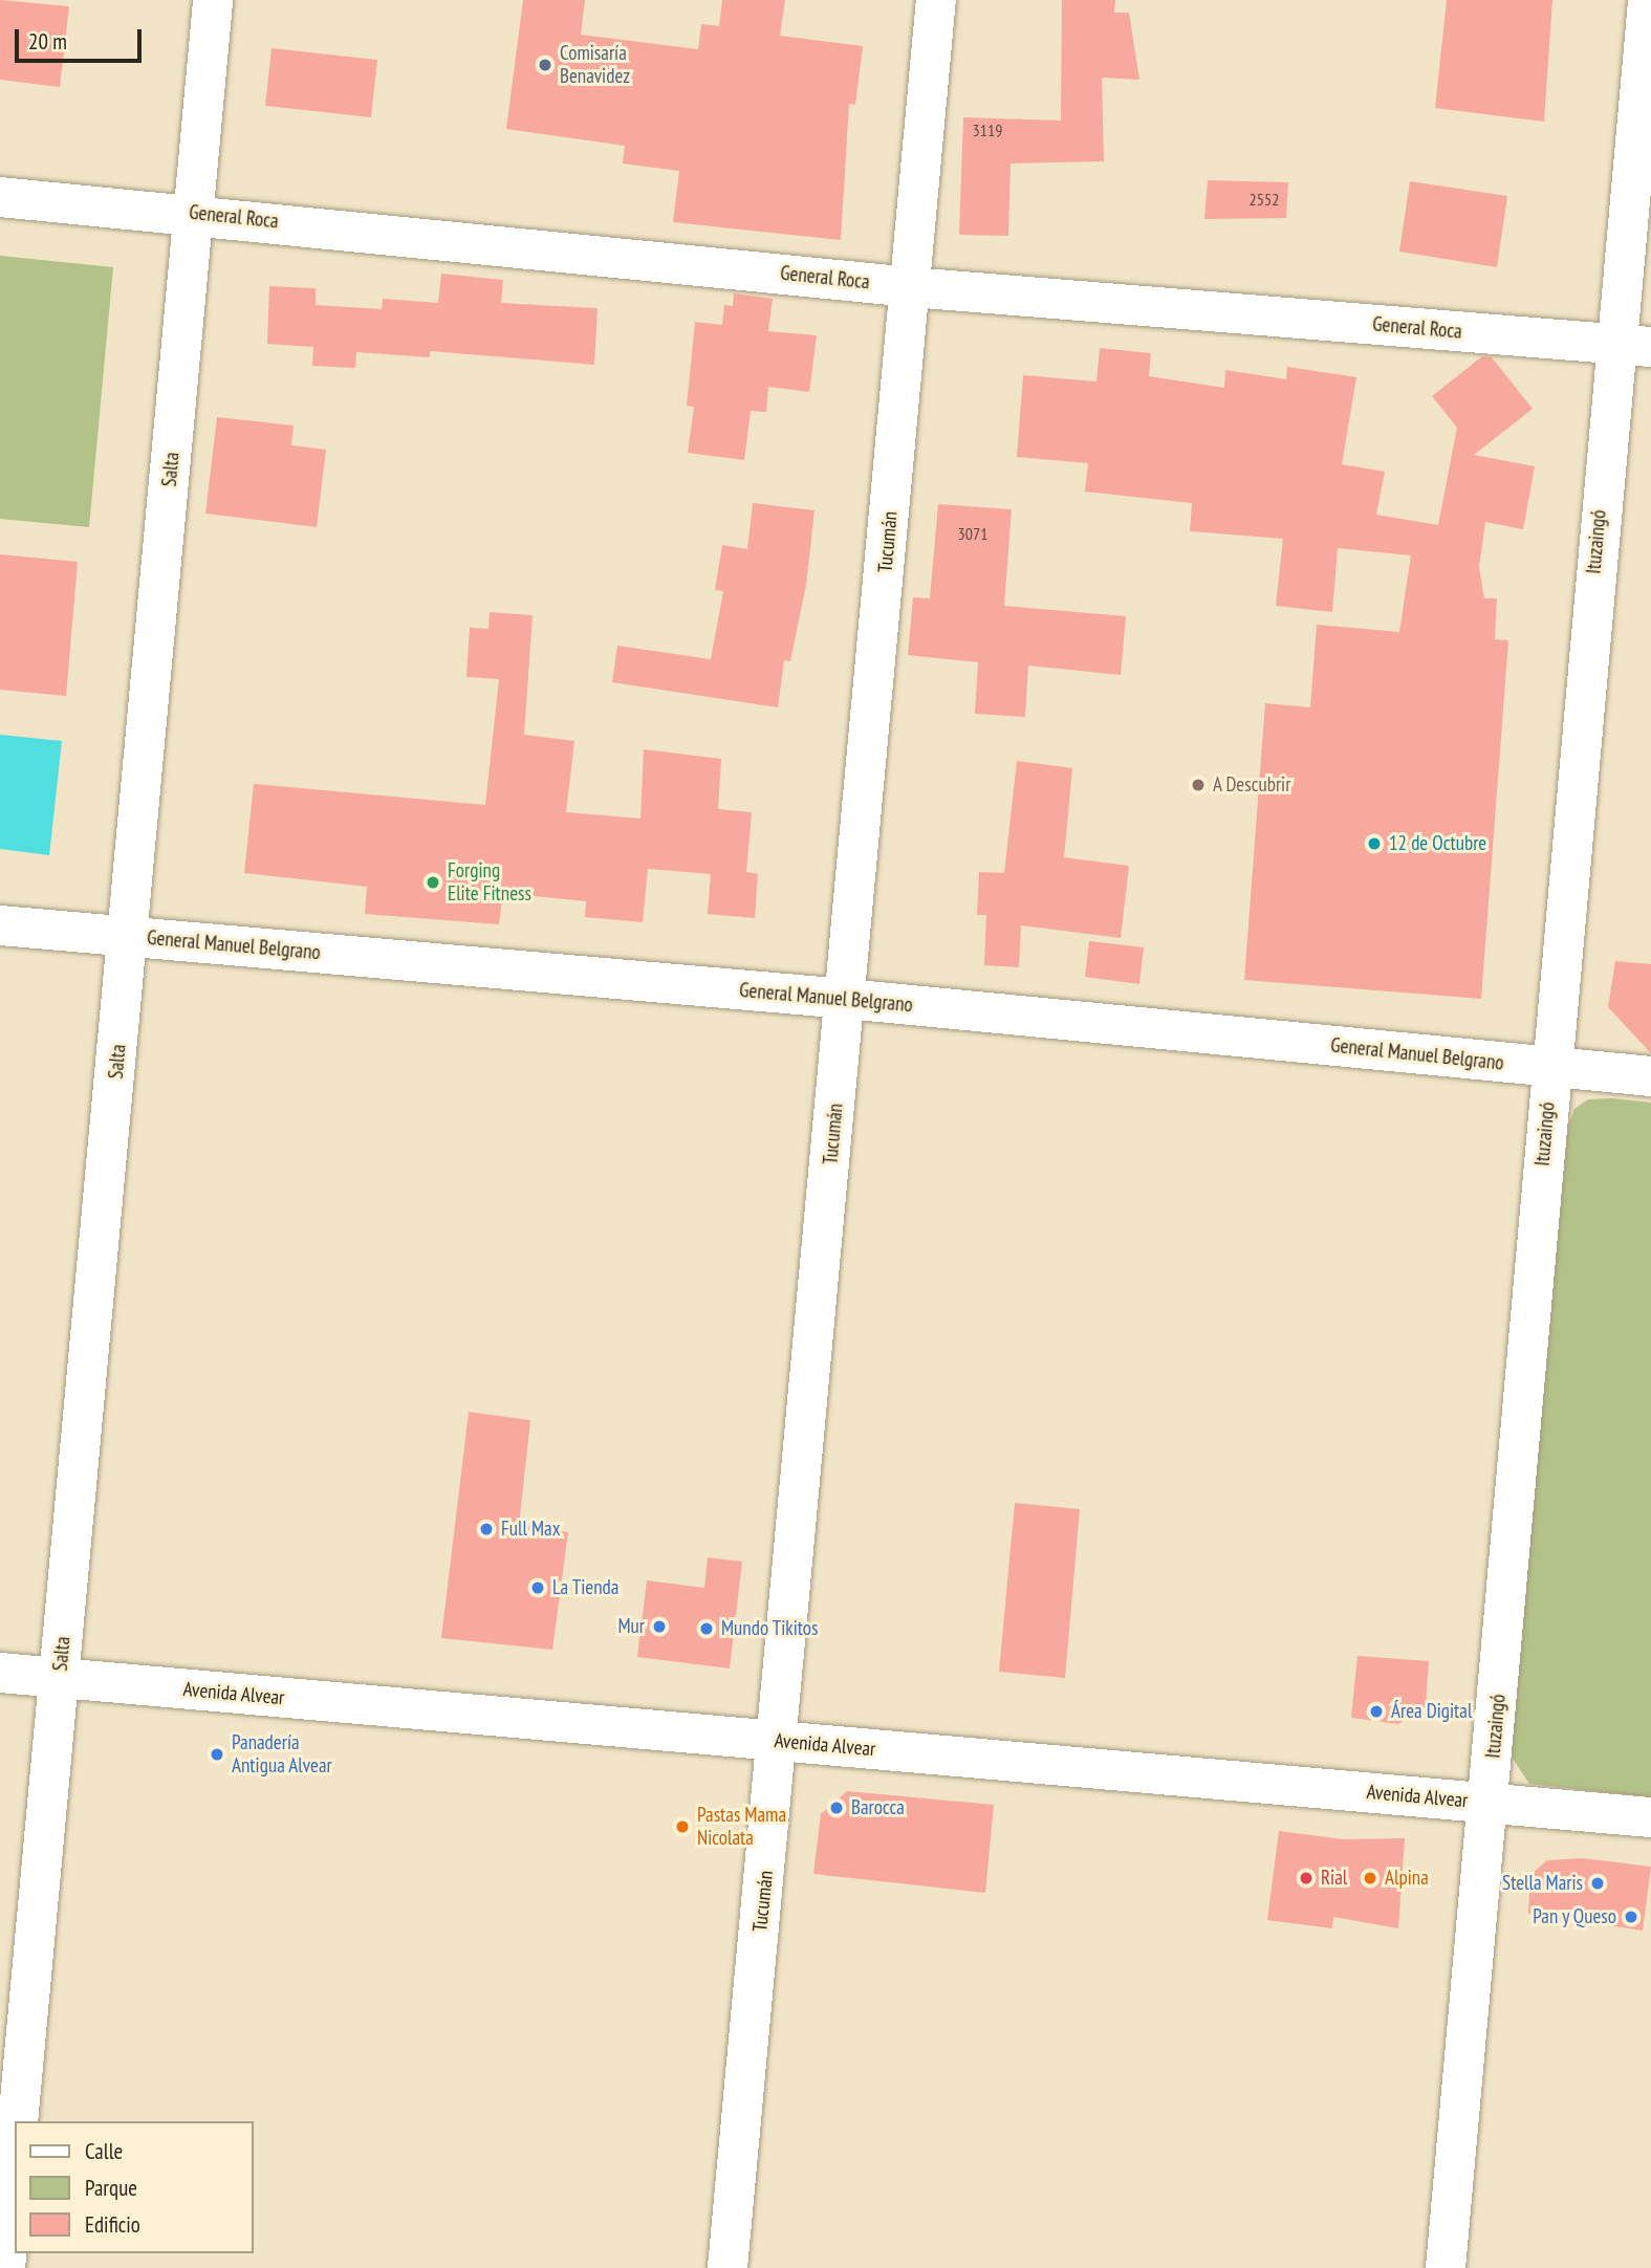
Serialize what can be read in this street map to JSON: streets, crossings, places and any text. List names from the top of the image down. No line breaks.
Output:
{"streets":{"street":["General Roca","Salta","Tucumán","Ituzaingó","General Manuel Belgrano","Avenida Alvear"]},"crossings":[["General Roca","Salta"],["General Roca","Tucumán"],["General Roca","Ituzaingó"],["Salta","General Manuel Belgrano"],["Salta","Avenida Alvear"],["Tucumán","General Manuel Belgrano"],["Tucumán","Avenida Alvear"],["Ituzaingó","General Manuel Belgrano"],["Ituzaingó","Avenida Alvear"]],"places":["Comisaría Benavidez","A Descubrir","12 de Octubre","Forging Elite Fitness","Full Max","La Tienda","Mur","Mundo Tikitos","Área Digital","Panadería Antigua Alvear","Barocca","Pastas Mama Nicolata","Rial","Alpina","Stella Maris","Pan y Queso"],"house_numbers":["3119","2552","3071"],"legend":["Calle","Parque","Edificio"],"scale_bar":"20 m"}
